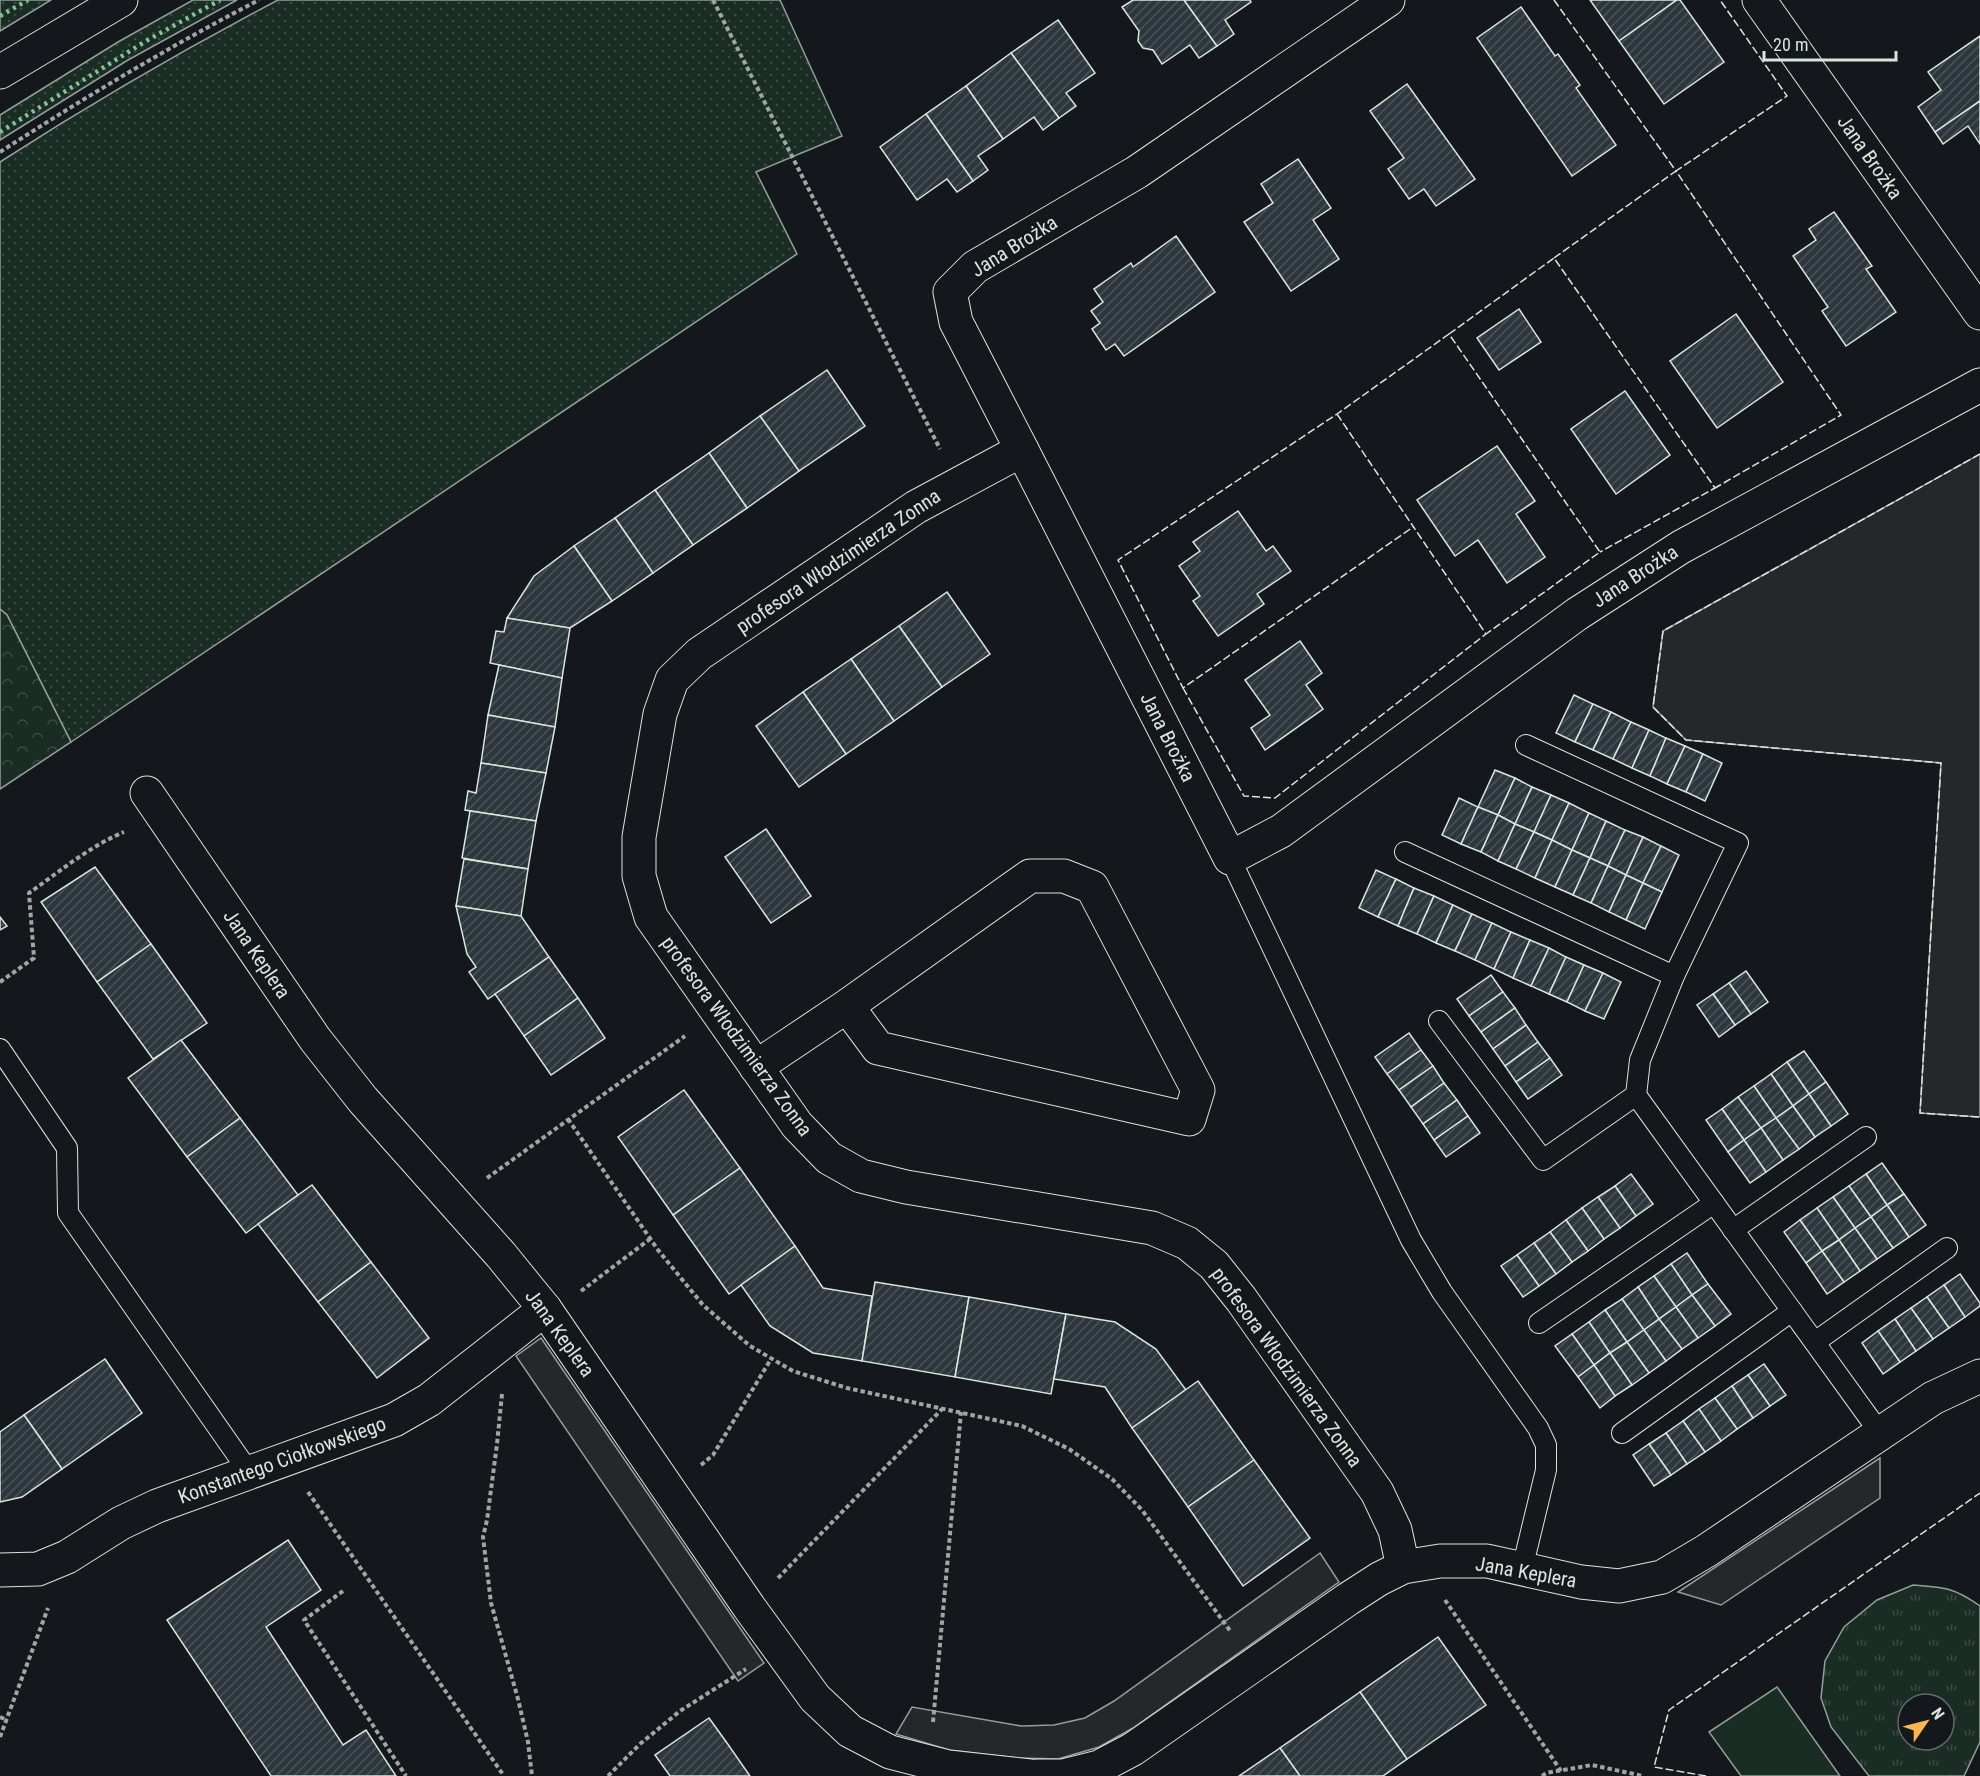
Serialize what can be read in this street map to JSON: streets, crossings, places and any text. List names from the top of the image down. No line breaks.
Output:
{"streets":{"street":["Jana Brożka","profesora Włodzimierza Zonna","Jana Keplera","Konstantego Ciołkowskiego"]},"crossings":[["Jana Brożka","profesora Włodzimierza Zonna"],["profesora Włodzimierza Zonna","Jana Keplera"],["Jana Keplera","Konstantego Ciołkowskiego"]],"scale_bar":"20 m","north":"top right"}
